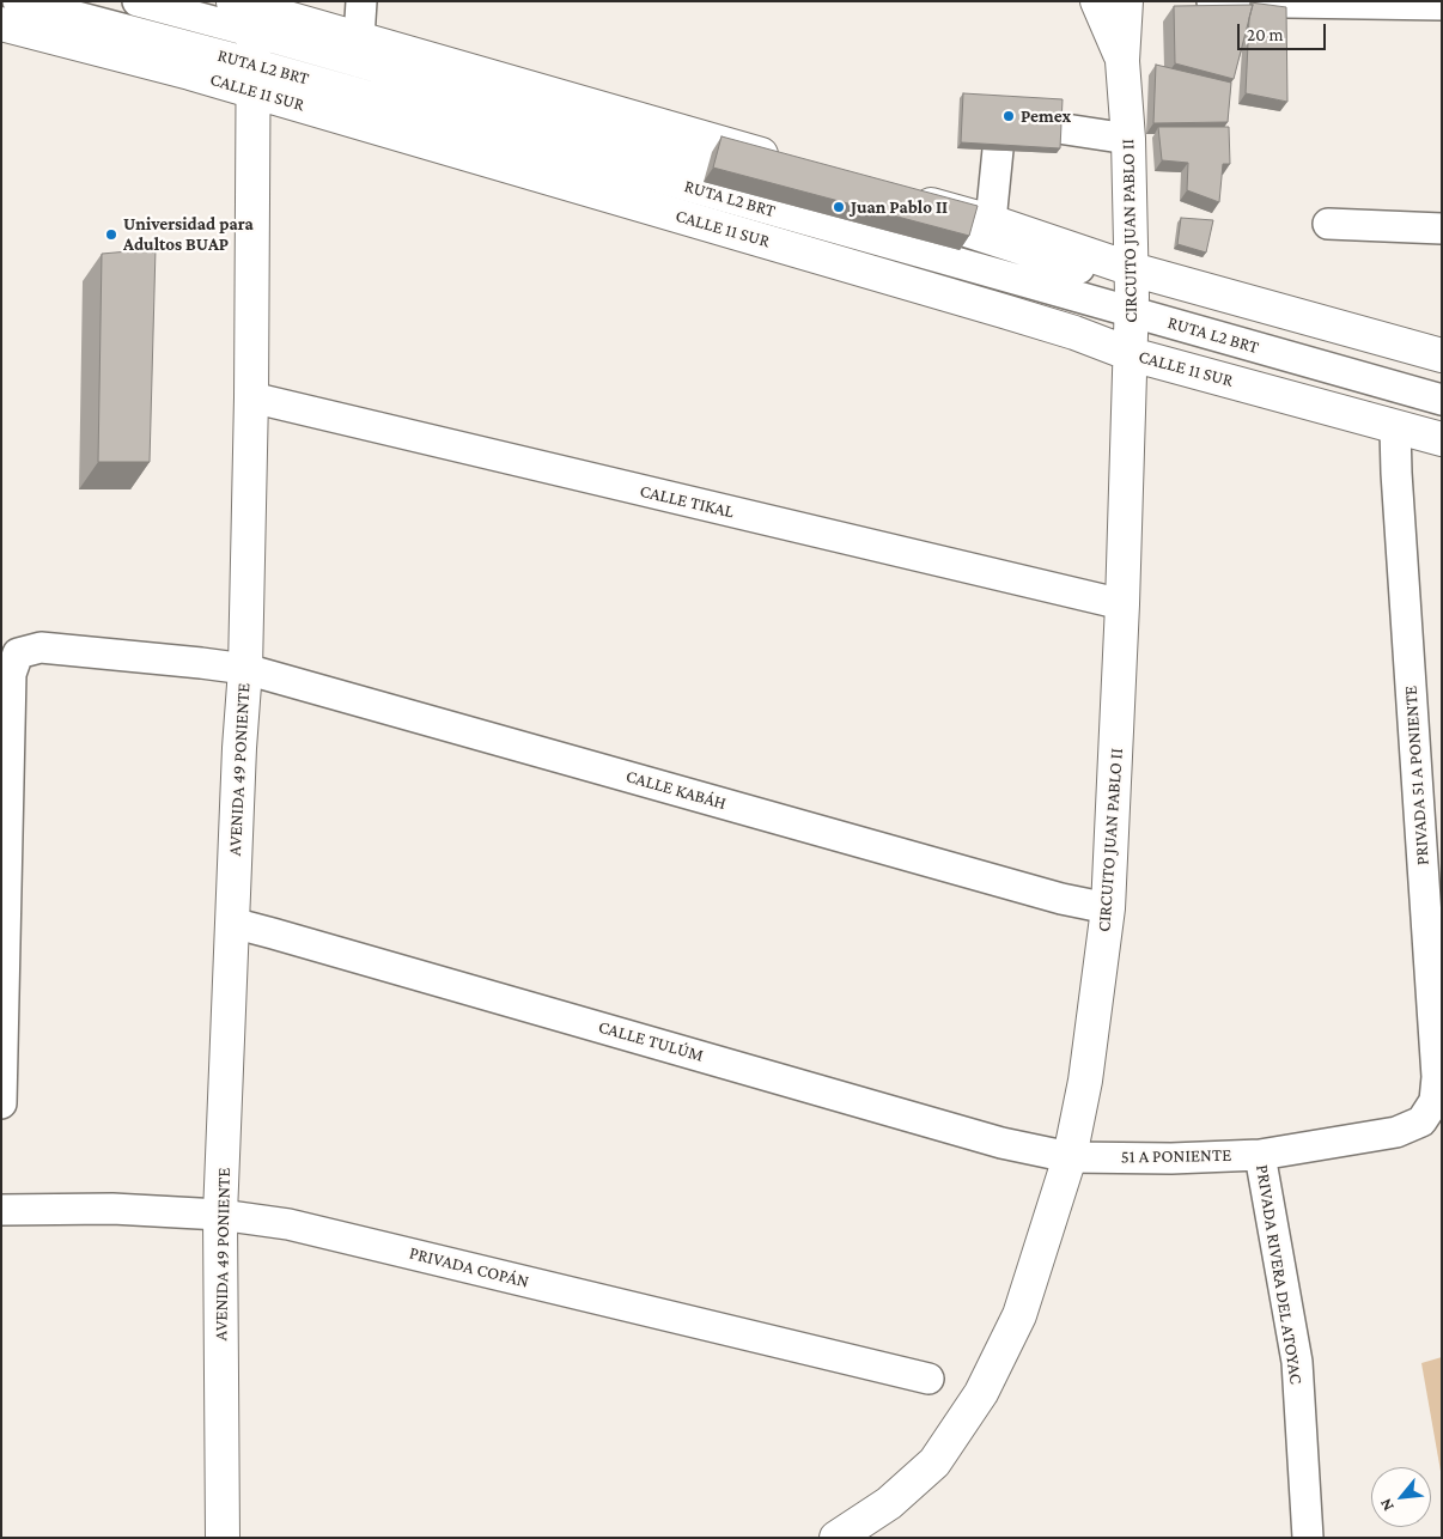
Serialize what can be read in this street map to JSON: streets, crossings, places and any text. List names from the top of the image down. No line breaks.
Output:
{"streets":{"main road":["CALLE 11 SUR","CIRCUITO JUAN PABLO II","AVENIDA 49 PONIENTE"],"street":["RUTA L2 BRT","CALLE TIKAL","PRIVADA 51 A PONIENTE","CALLE KABÁH","CALLE TULÚM","51 A PONIENTE","PRIVADA COPÁN","PRIVADA RIVERA DEL ATOYAC"]},"crossings":[["RUTA L2 BRT","CALLE 11 SUR"],["RUTA L2 BRT","CIRCUITO JUAN PABLO II"],["RUTA L2 BRT","AVENIDA 49 PONIENTE"],["CALLE 11 SUR","CIRCUITO JUAN PABLO II"],["CALLE 11 SUR","AVENIDA 49 PONIENTE"],["CALLE 11 SUR","PRIVADA 51 A PONIENTE"],["CIRCUITO JUAN PABLO II","CALLE TIKAL"],["CIRCUITO JUAN PABLO II","CALLE KABÁH"],["CIRCUITO JUAN PABLO II","CALLE TULÚM"],["CIRCUITO JUAN PABLO II","51 A PONIENTE"],["CALLE TIKAL","AVENIDA 49 PONIENTE"],["AVENIDA 49 PONIENTE","CALLE KABÁH"],["AVENIDA 49 PONIENTE","CALLE TULÚM"],["AVENIDA 49 PONIENTE","PRIVADA COPÁN"],["PRIVADA 51 A PONIENTE","51 A PONIENTE"],["CALLE TULÚM","51 A PONIENTE"],["51 A PONIENTE","PRIVADA RIVERA DEL ATOYAC"]],"places":["Pemex","Juan Pablo II","Universidad para Adultos BUAP"],"scale_bar":"20 m","north":"bottom left"}
